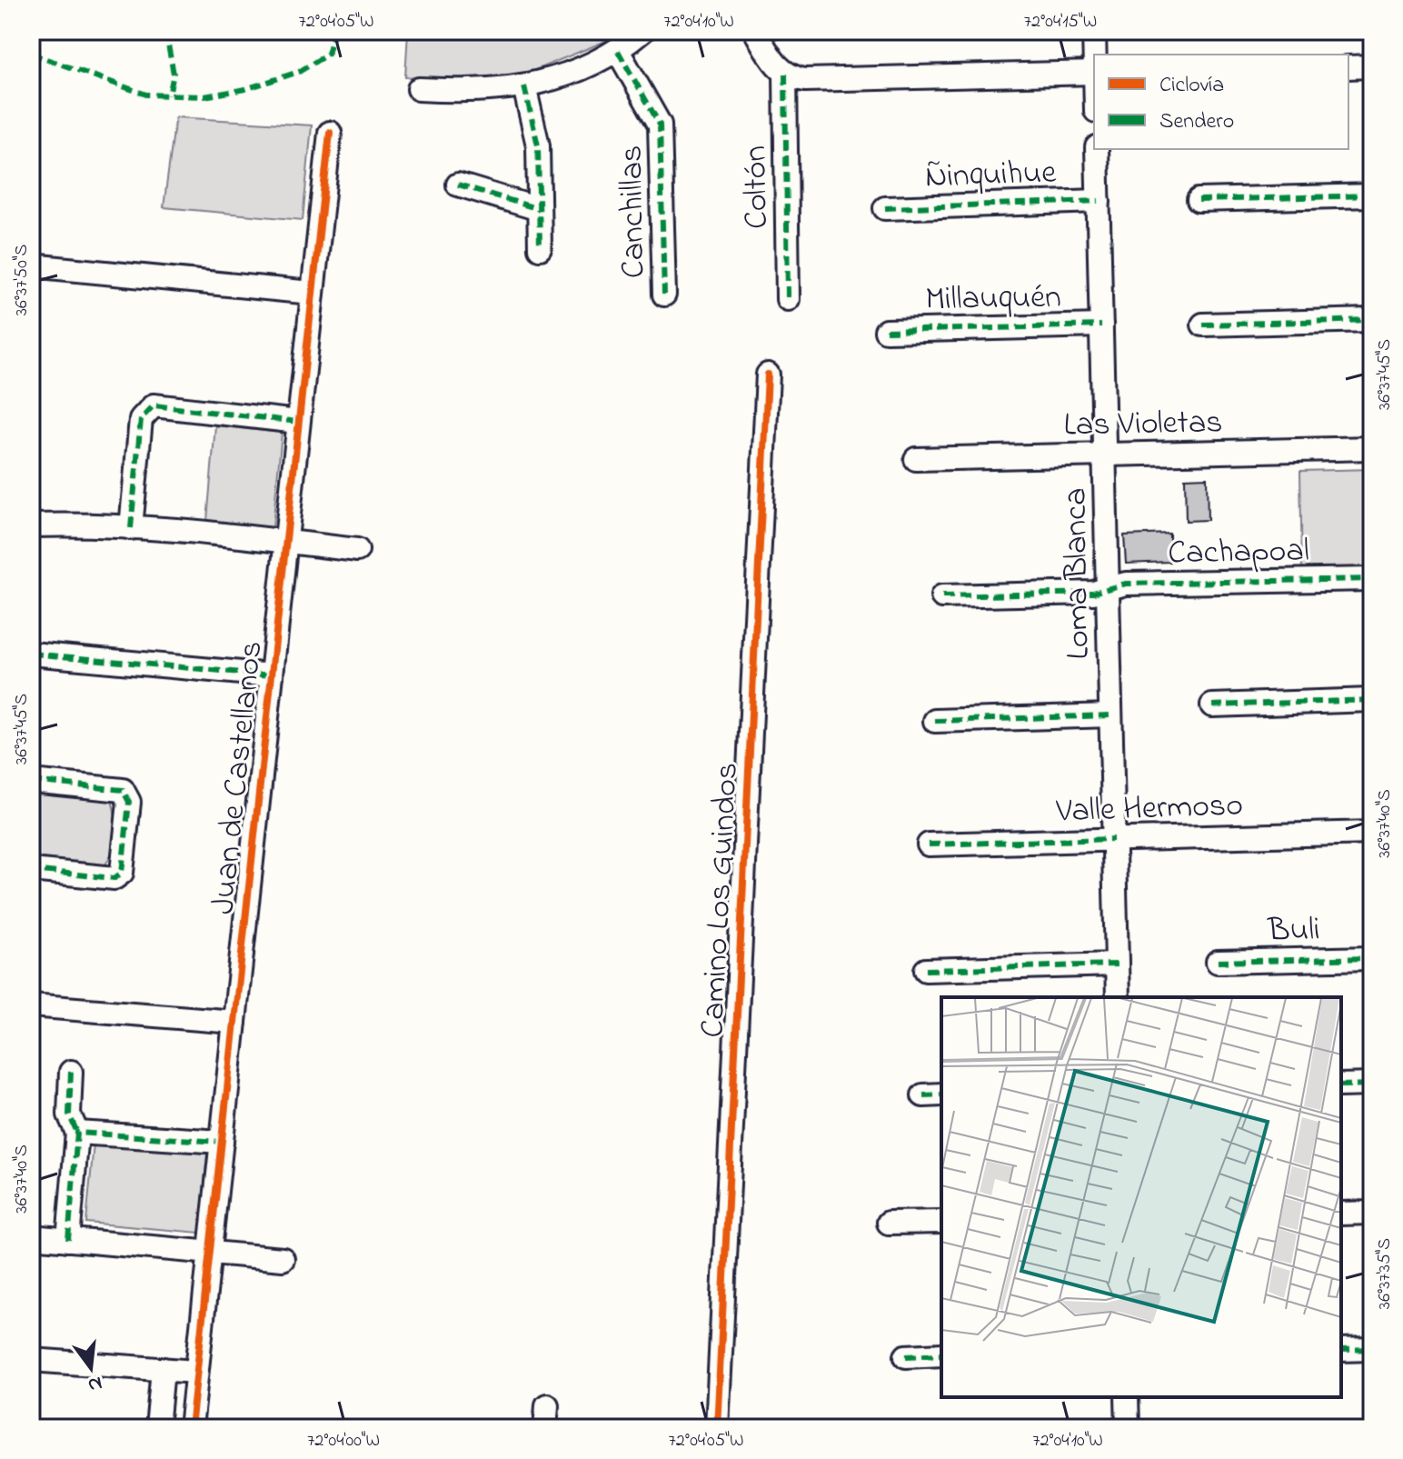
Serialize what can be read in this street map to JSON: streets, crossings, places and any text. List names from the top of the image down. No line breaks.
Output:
{"streets":{"street":["Ñinquihue","Coltón","Canchillas","Millauquén","Las Violetas","Cachapoal","Loma Blanca","Juan de Castellanos","Valle Hermoso","Camino Los Guindos","Buli"]},"crossings":[["Ñinquihue","Loma Blanca"],["Millauquén","Loma Blanca"],["Las Violetas","Loma Blanca"],["Cachapoal","Loma Blanca"],["Loma Blanca","Valle Hermoso"]],"legend":["Ciclovía","Sendero"],"north":"bottom","coordinates":["72°04'05\"W","72°04'10\"W","72°04'15\"W","36°37'50\"S","36°37'45\"S","36°37'40\"S","36°37'35\"S","72°04'00\"W"]}
